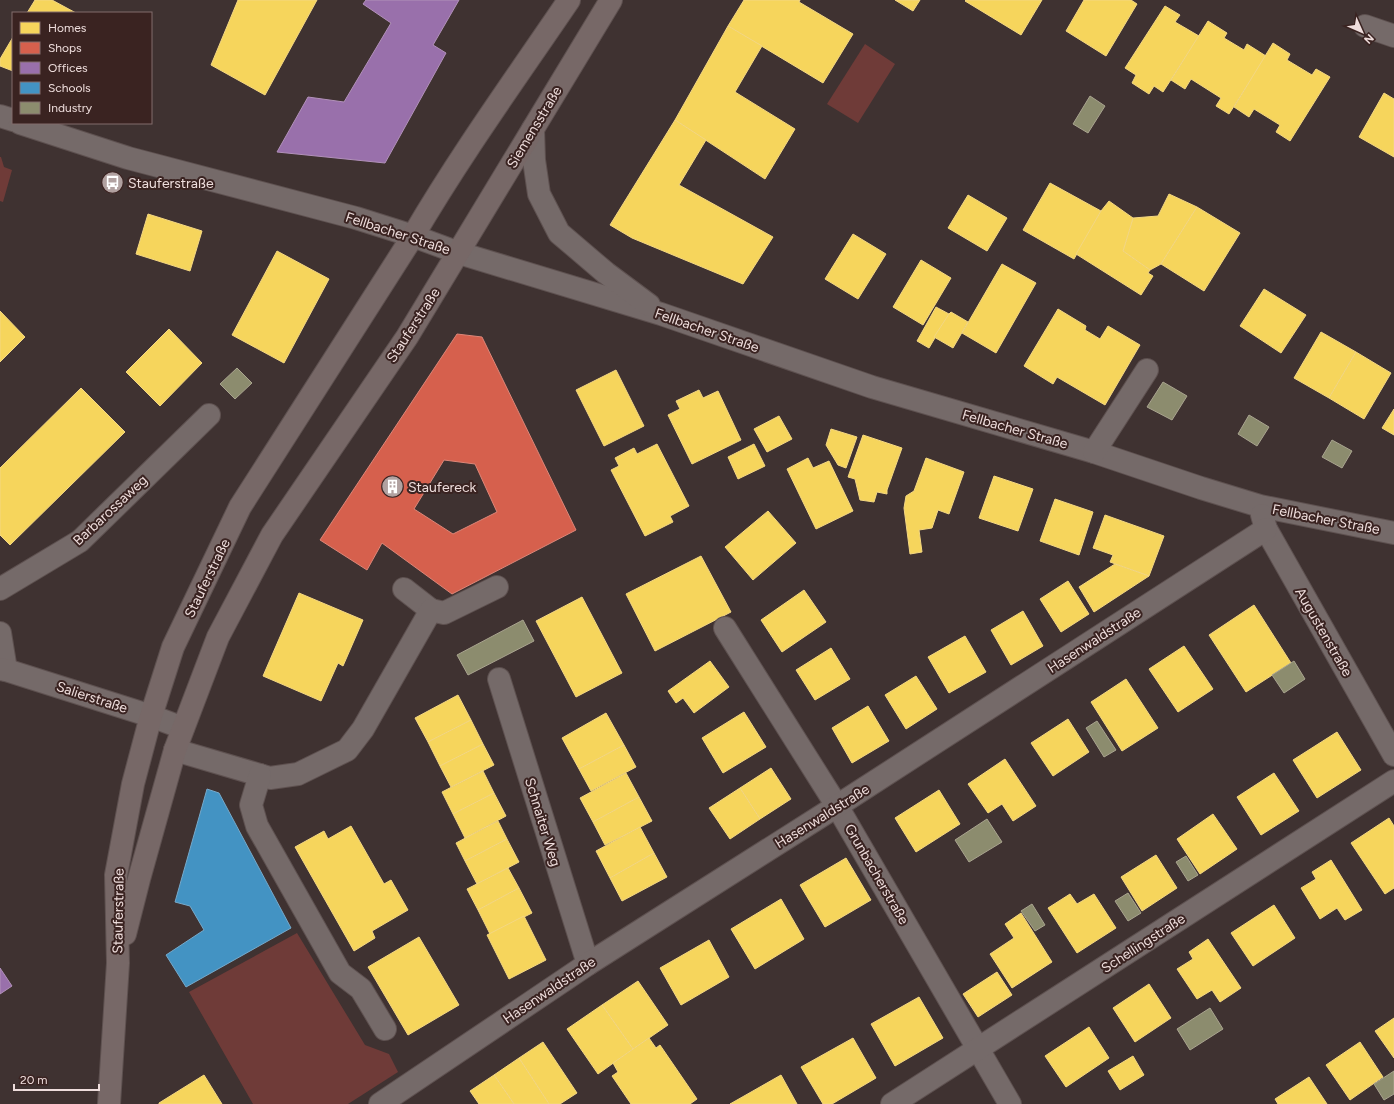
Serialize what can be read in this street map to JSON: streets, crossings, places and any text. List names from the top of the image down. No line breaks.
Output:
{"streets":{"main road":["Siemensstraße","Stauferstraße"],"street":["Fellbacher Straße","Barbarossaweg","Augustenstraße","Hasenwaldstraße","Salierstraße","Schnaiter Weg","Grunbacherstraße","Schellingstraße"]},"crossings":[["Siemensstraße","Fellbacher Straße"],["Siemensstraße","Stauferstraße"],["Fellbacher Straße","Stauferstraße"],["Fellbacher Straße","Augustenstraße"],["Stauferstraße","Salierstraße"],["Augustenstraße","Hasenwaldstraße"],["Hasenwaldstraße","Schnaiter Weg"],["Hasenwaldstraße","Grunbacherstraße"],["Grunbacherstraße","Schellingstraße"]],"places":{"bus stop":["Stauferstraße"],"building":["Staufereck"]},"legend":["Homes","Shops","Offices","Schools","Industry"],"scale_bar":"20 m","north":"bottom right"}
